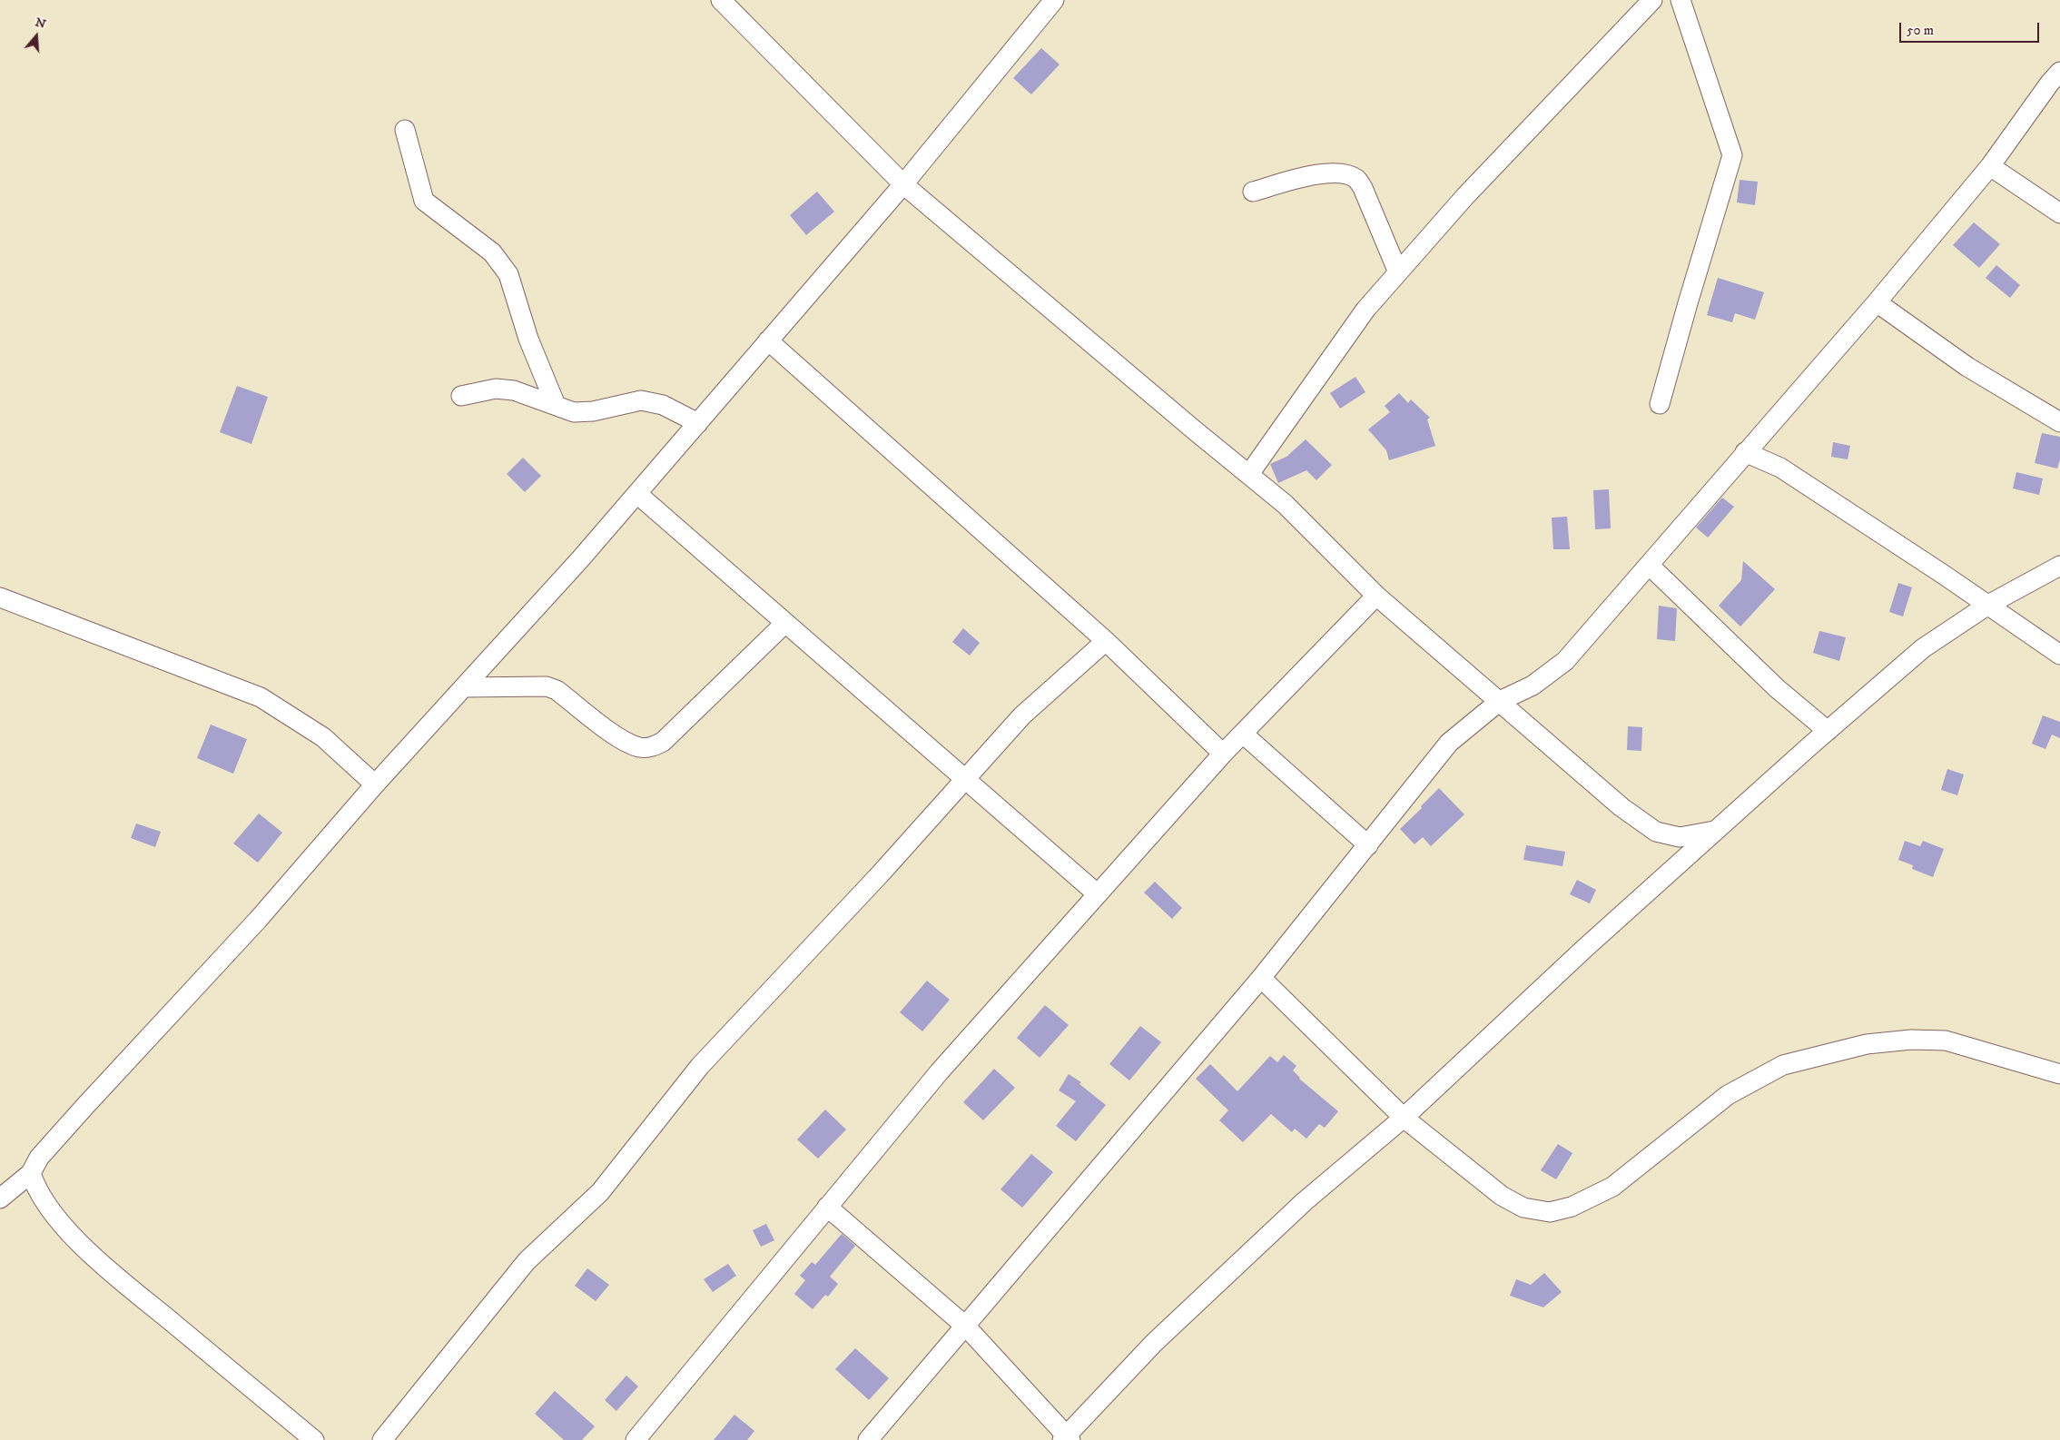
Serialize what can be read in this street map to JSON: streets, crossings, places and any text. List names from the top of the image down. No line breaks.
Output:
{"scale_bar":"50 m","north":"top"}
